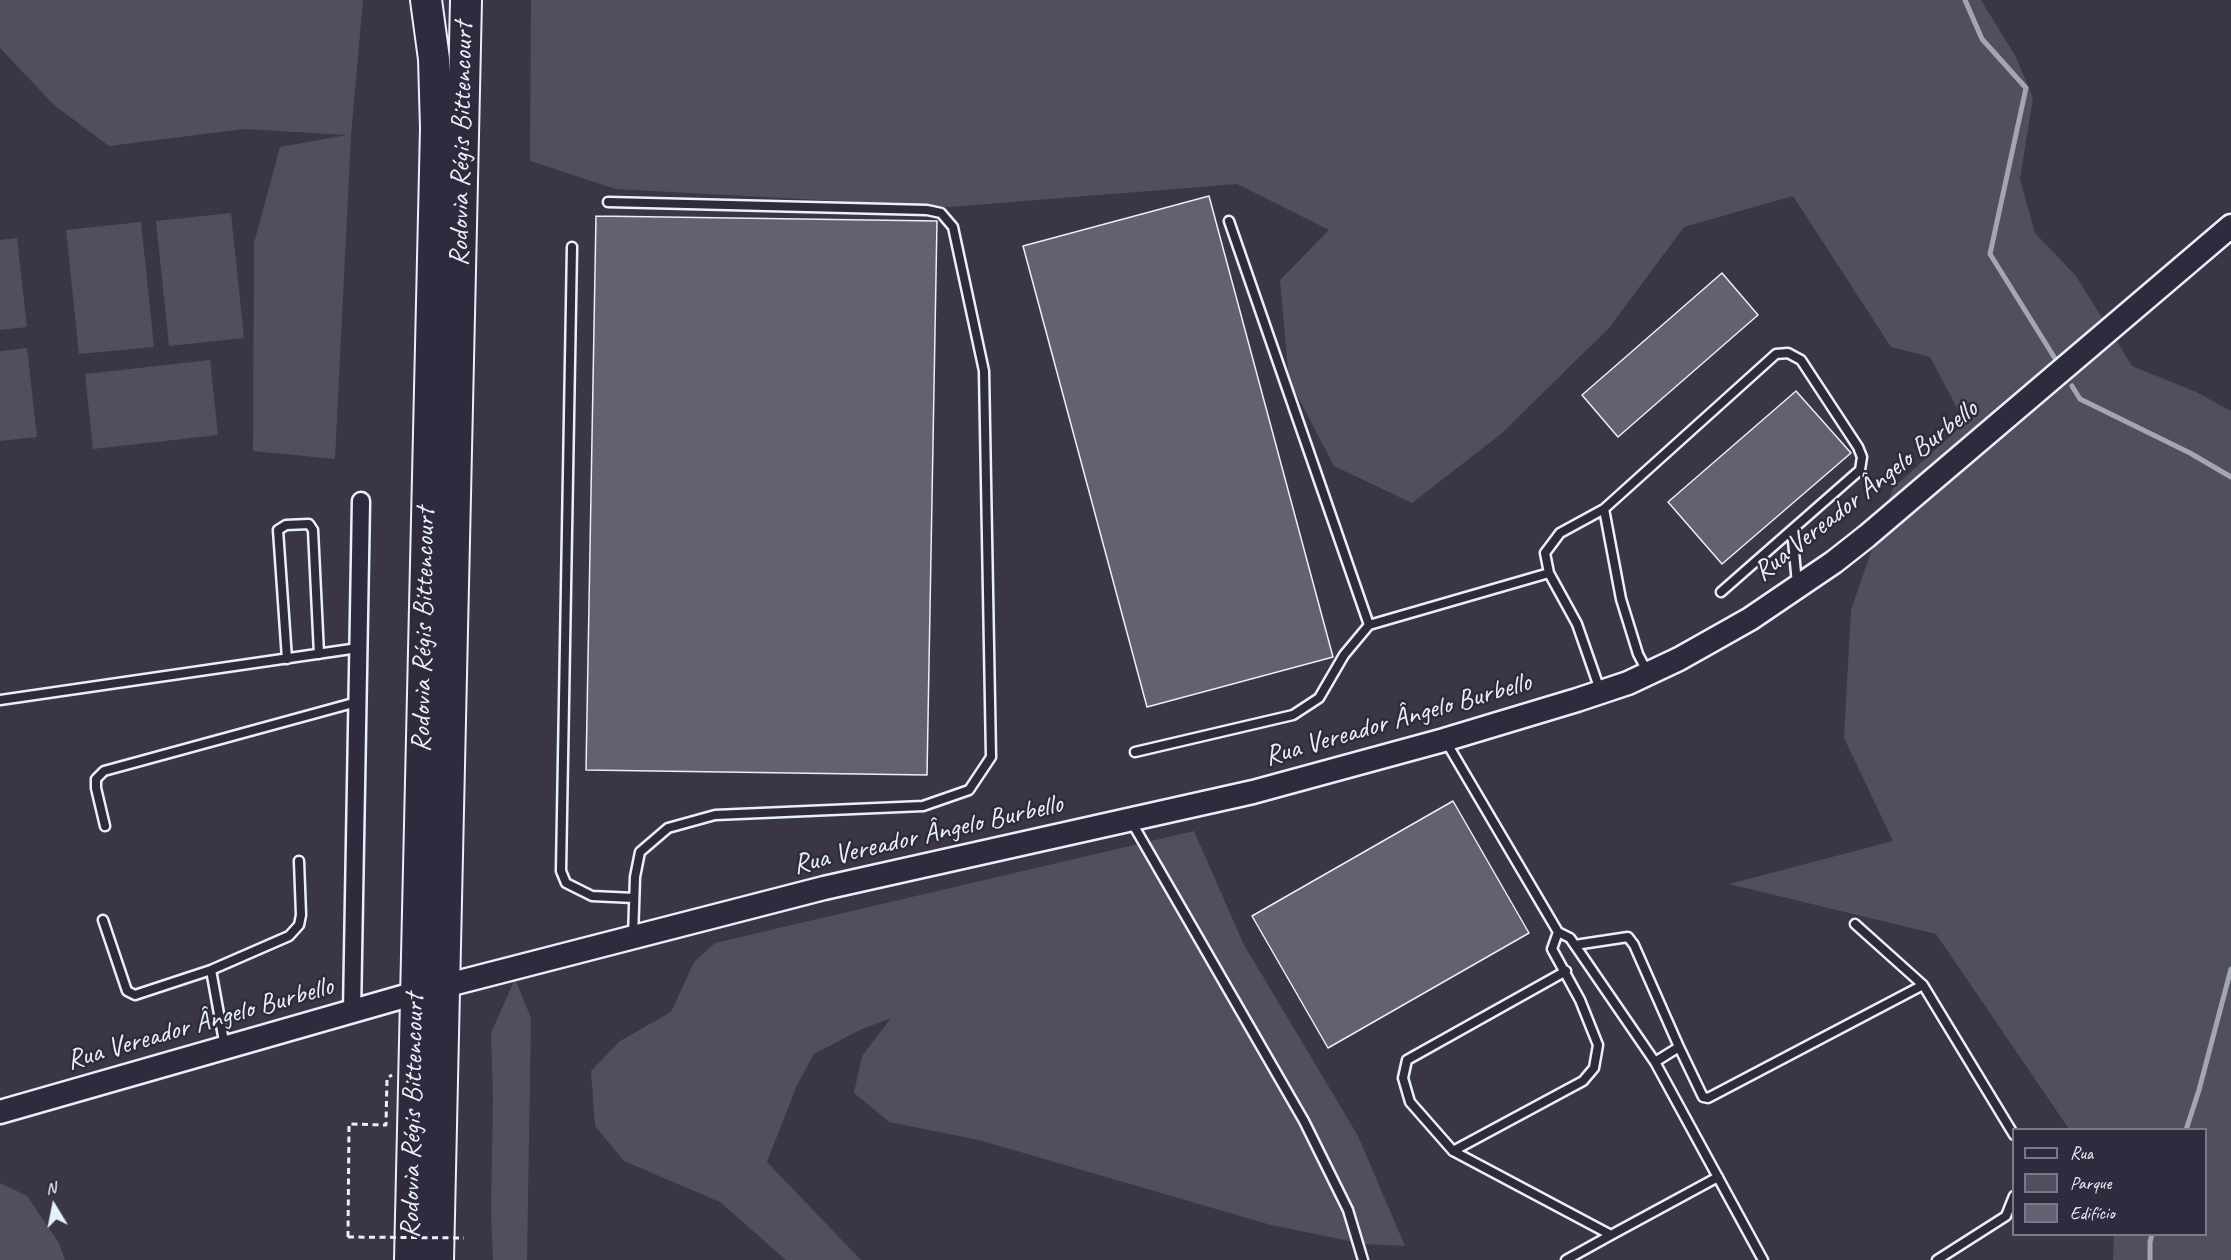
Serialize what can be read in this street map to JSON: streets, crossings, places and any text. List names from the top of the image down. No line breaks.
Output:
{"streets":{"highway":["Rodovia Régis Bittencourt"],"main road":["Rua Vereador Ângelo Burbello"]},"crossings":[["Rodovia Régis Bittencourt","Rua Vereador Ângelo Burbello"]],"legend":["Rua","Parque","Edifício"],"north":"top"}
